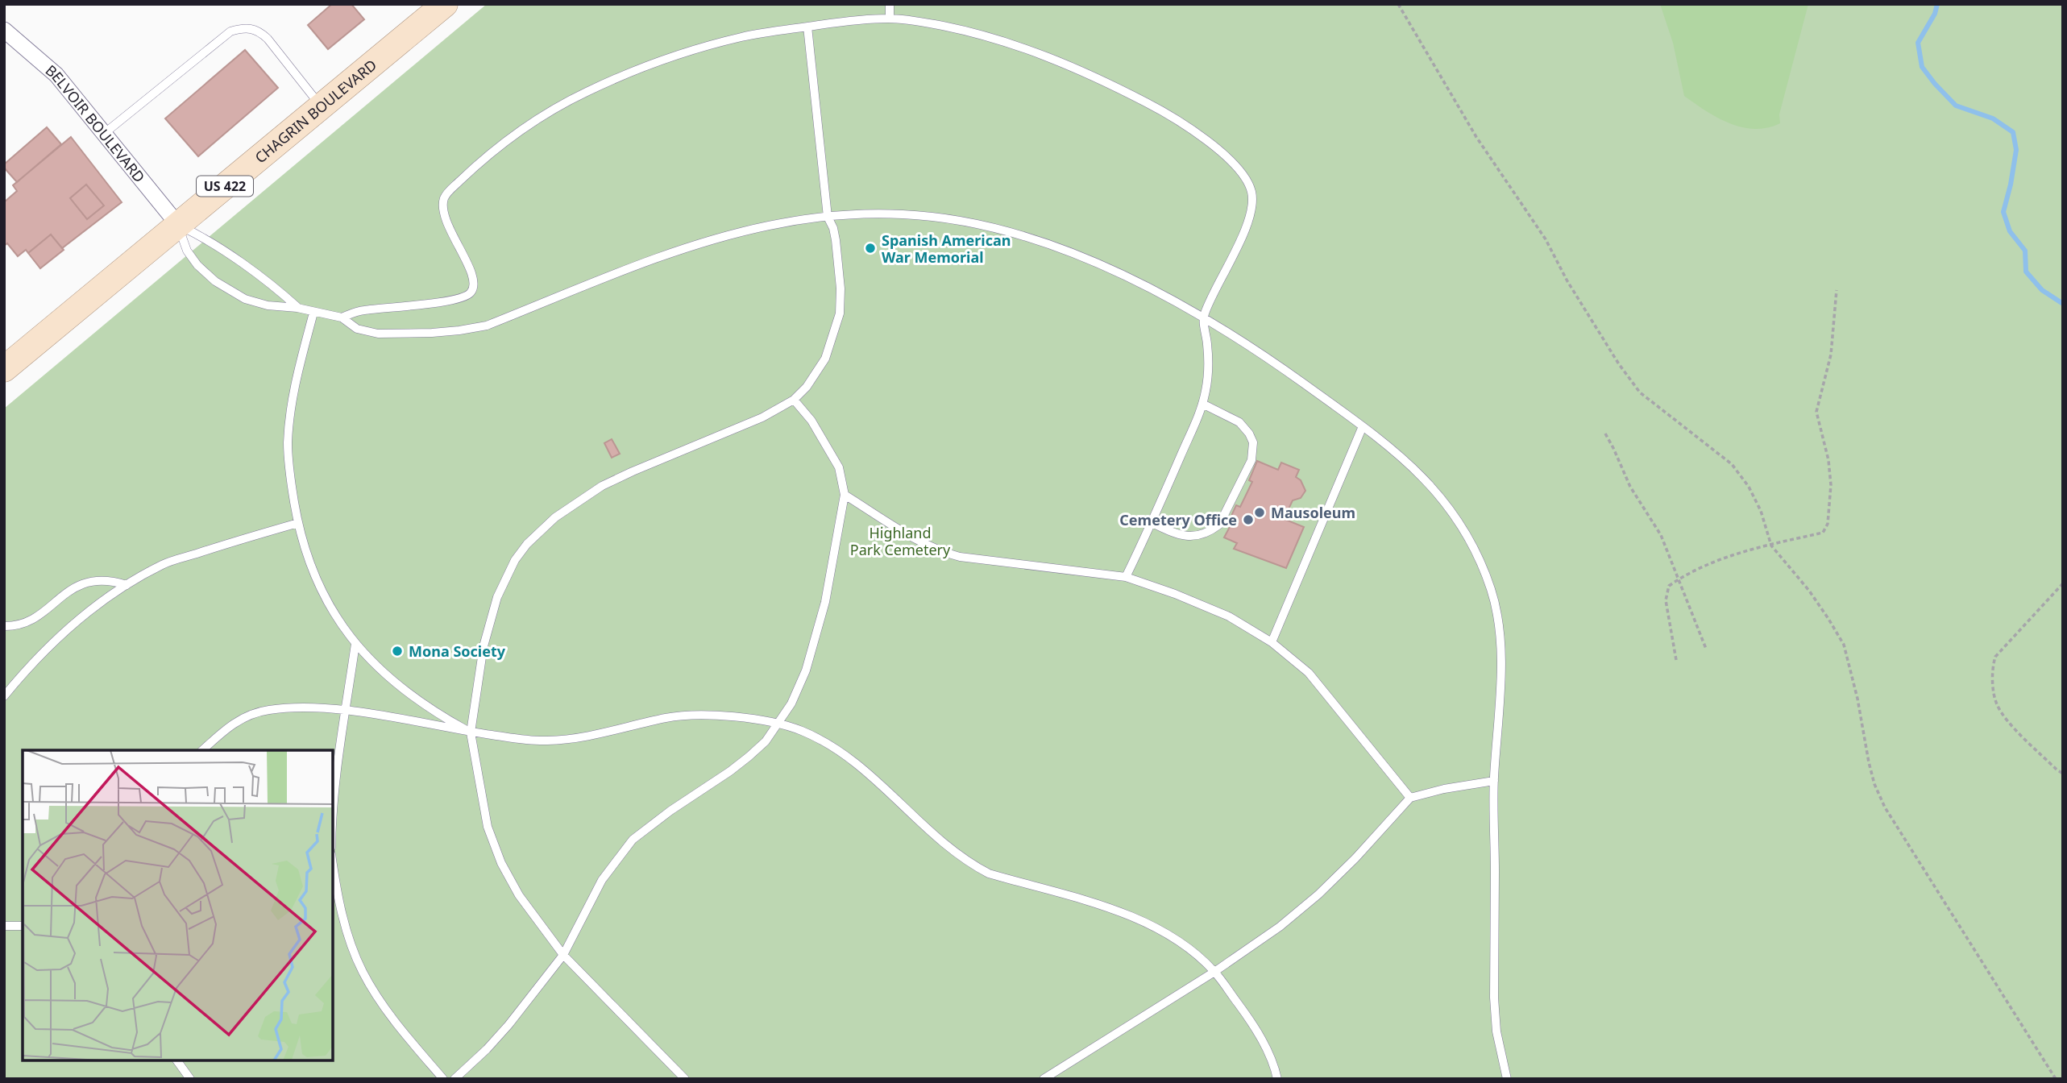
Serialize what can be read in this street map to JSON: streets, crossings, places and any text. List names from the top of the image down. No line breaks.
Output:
{"streets":{"main road":["CHAGRIN BOULEVARD","US 422"],"street":["BELVOIR BOULEVARD"]},"crossings":[["CHAGRIN BOULEVARD","BELVOIR BOULEVARD"]],"parks":["Highland Park Cemetery"],"places":["Spanish American War Memorial","Mausoleum","Cemetery Office","Mona Society"]}
